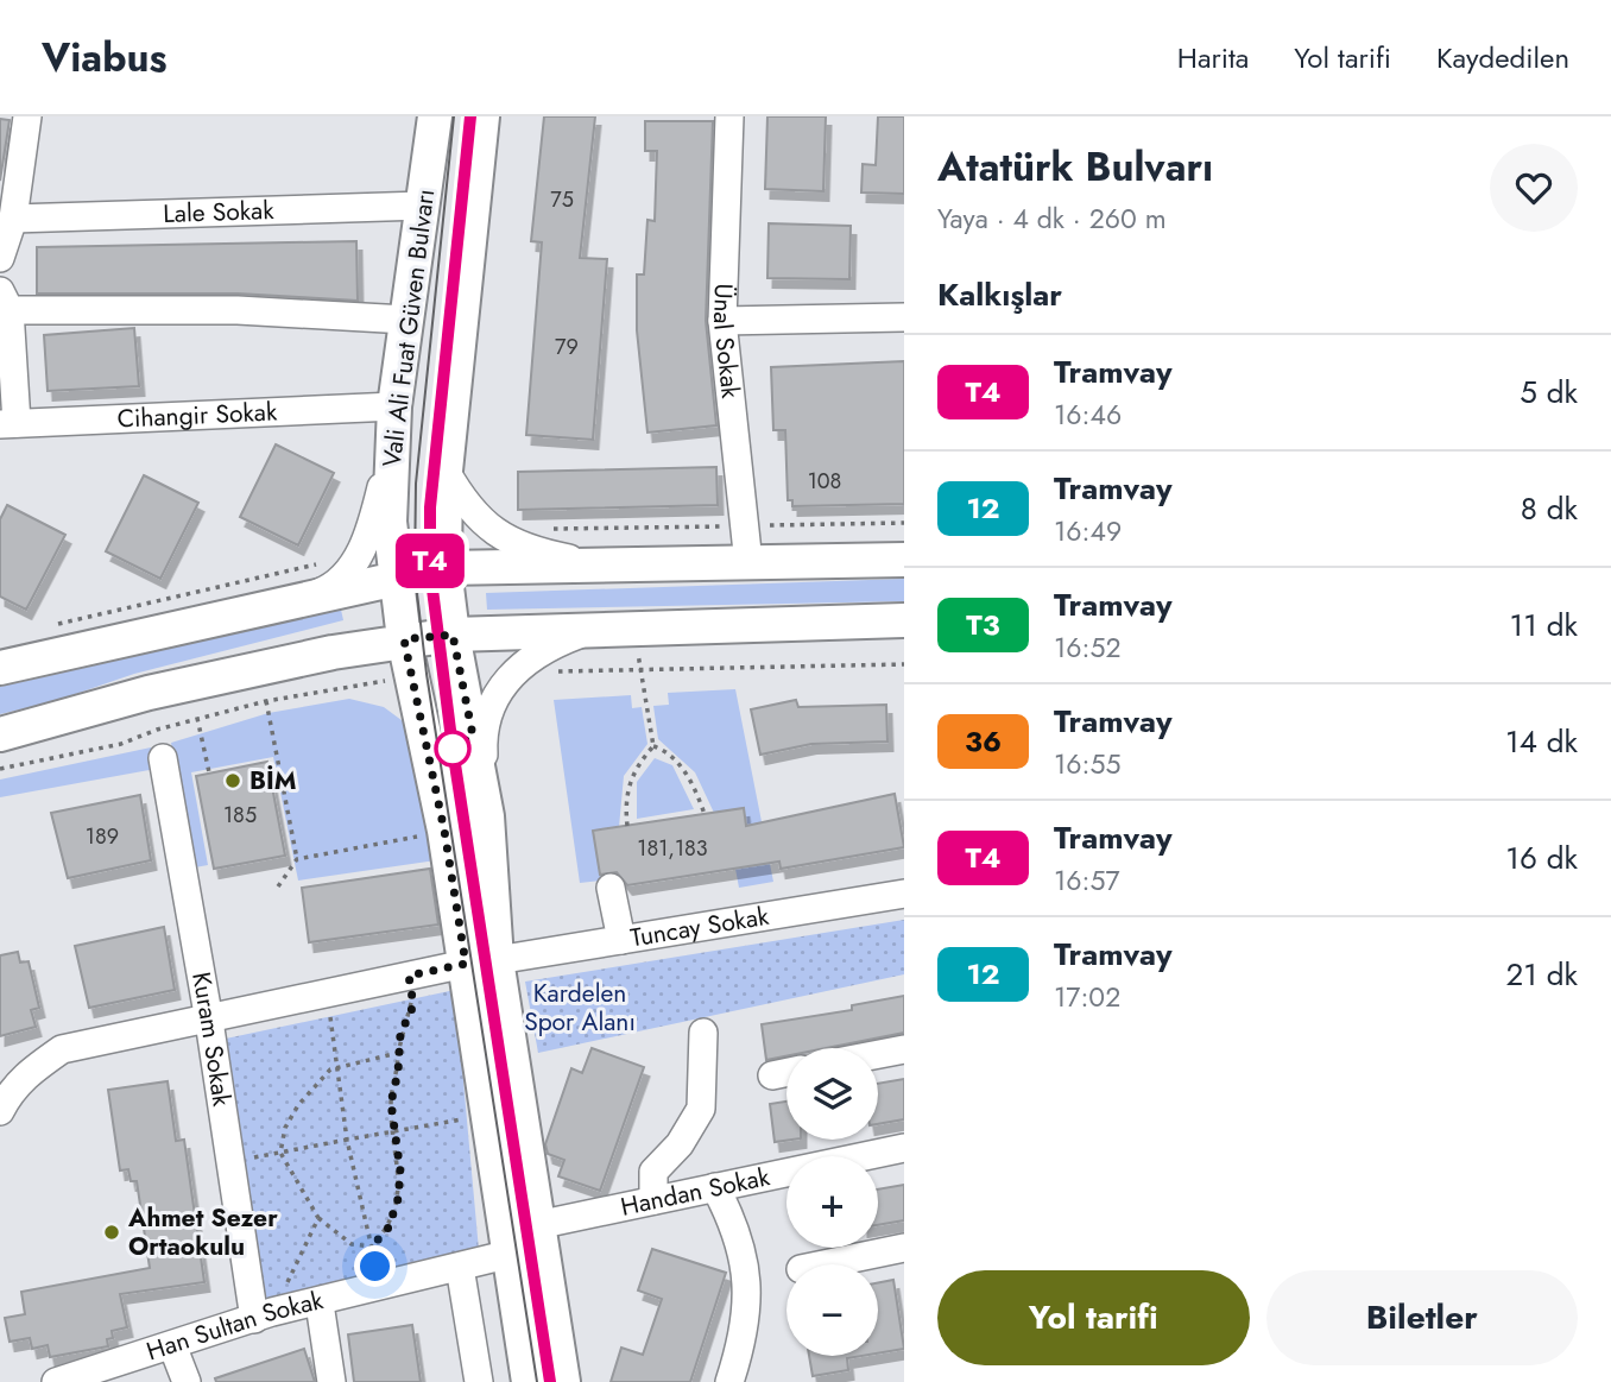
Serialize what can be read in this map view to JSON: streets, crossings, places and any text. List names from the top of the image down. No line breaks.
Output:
{"streets":{"main road":["Vali Ali Fuat Güven Bulvarı"],"street":["Lale Sokak","Ünal Sokak","Cihangir Sokak","Tuncay Sokak","Kuram Sokak","Handan Sokak","Han Sultan Sokak"]},"crossings":[["Lale Sokak","Vali Ali Fuat Güven Bulvarı"],["Vali Ali Fuat Güven Bulvarı","Cihangir Sokak"],["Vali Ali Fuat Güven Bulvarı","Tuncay Sokak"],["Tuncay Sokak","Kuram Sokak"],["Kuram Sokak","Han Sultan Sokak"]],"parks":["Kardelen Spor Alanı"],"places":["BİM","Ahmet Sezer Ortaokulu"],"lines":["tram line T4"],"house_numbers":["75","79","108","185","189","181,183"],"page":{"header":"Viabus","nav":["Harita","Yol tarifi","Kaydedilen"],"on_map":"T4","heading":[["Atatürk Bulvarı","Yaya · 4 dk · 260 m"],"Kalkışlar"],"list":[{"mark":"T4","name":"Tramvay","note":"16:46","value":"5 dk"},{"mark":"12","name":"Tramvay","note":"16:49","value":"8 dk"},{"mark":"T3","name":"Tramvay","note":"16:52","value":"11 dk"},{"mark":"36","name":"Tramvay","note":"16:55","value":"14 dk"},{"mark":"T4","name":"Tramvay","note":"16:57","value":"16 dk"},{"mark":"12","name":"Tramvay","note":"17:02","value":"21 dk"}],"map_buttons":["+","−"],"buttons":["Yol tarifi","Biletler"]}}
